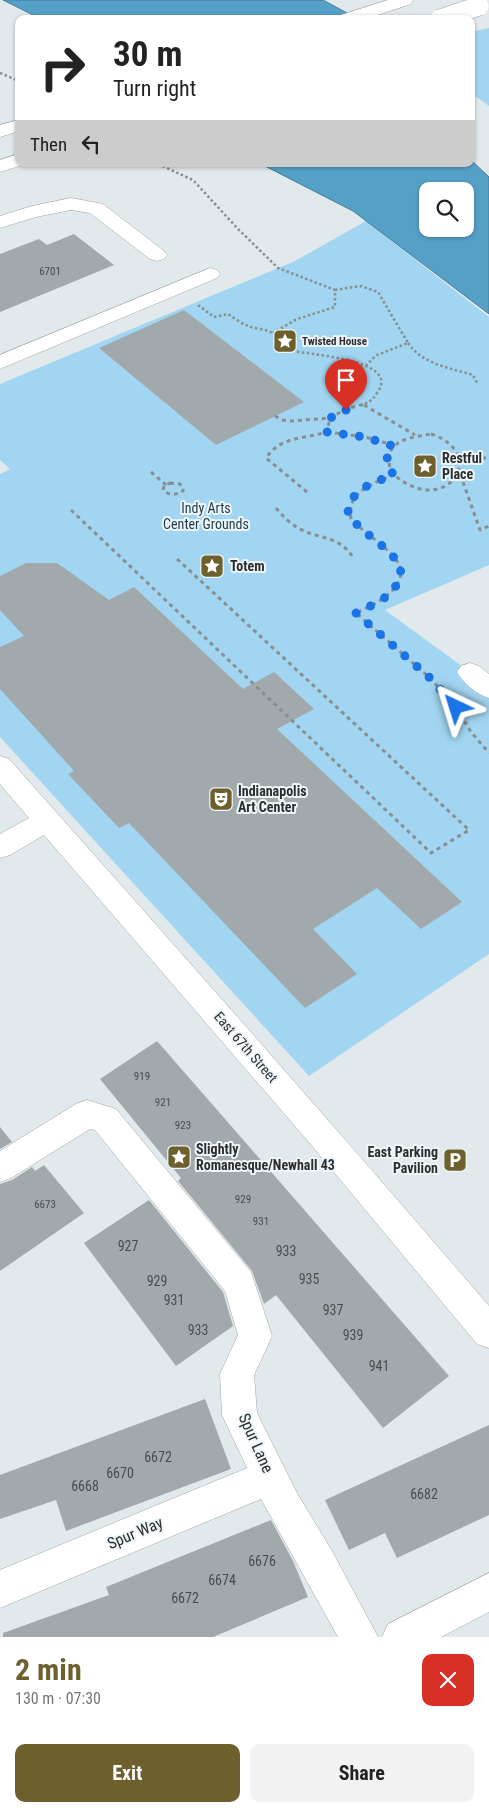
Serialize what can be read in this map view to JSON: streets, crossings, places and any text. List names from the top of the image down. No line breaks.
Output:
{"streets":{"street":["East 67th Street","Spur Lane","Spur Way"]},"crossings":[["Spur Lane","Spur Way"]],"parks":["Indy Arts Center Grounds"],"places":{"place":["Twisted House","Restful Place","Totem","Slightly Romanesque/Newhall 43"],"theatre":["Indianapolis Art Center"],"parking":["East Parking Pavilion"]},"house_numbers":["6701","919","921","923","929","6673","931","927","933","935","929","931","937","933","939","941","6672","6670","6668","6682","6676","6674","6672"],"page":{"turn":["30 m","Turn right"],"then":"Then","heading":["2 min","130 m · 07:30"],"buttons":["Exit","Share"]}}
